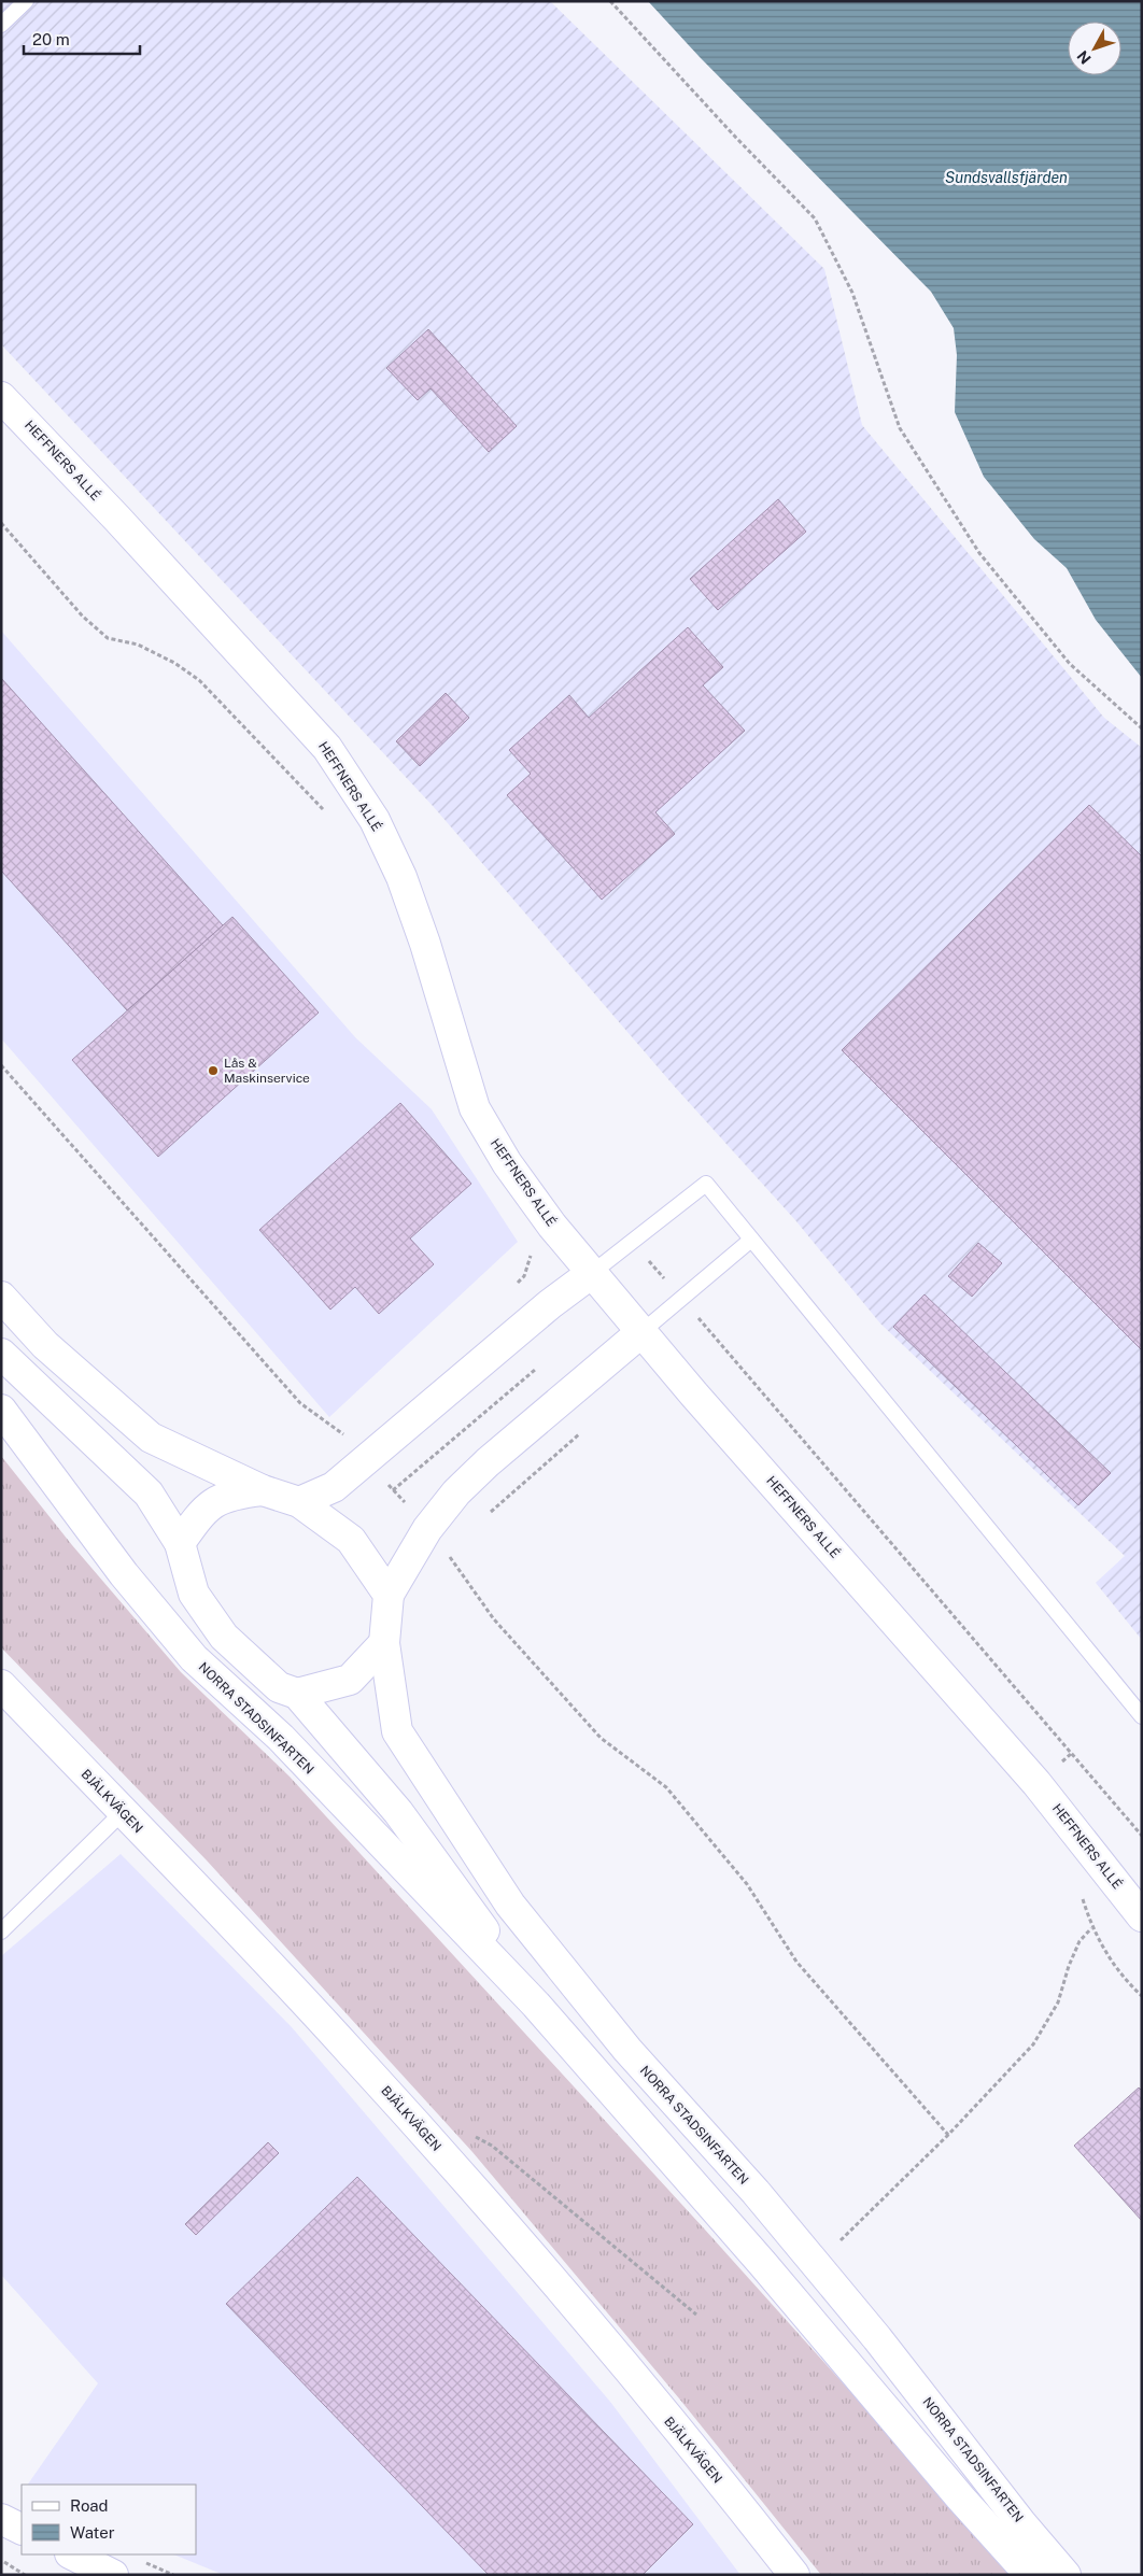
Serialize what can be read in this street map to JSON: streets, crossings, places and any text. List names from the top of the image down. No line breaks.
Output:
{"streets":{"main road":["HEFFNERS ALLÉ","NORRA STADSINFARTEN","BJÄLKVÄGEN"]},"water":["Sundsvallsfjärden"],"places":["Lås & Maskinservice"],"legend":["Road","Water"],"scale_bar":"20 m","north":"bottom left"}
